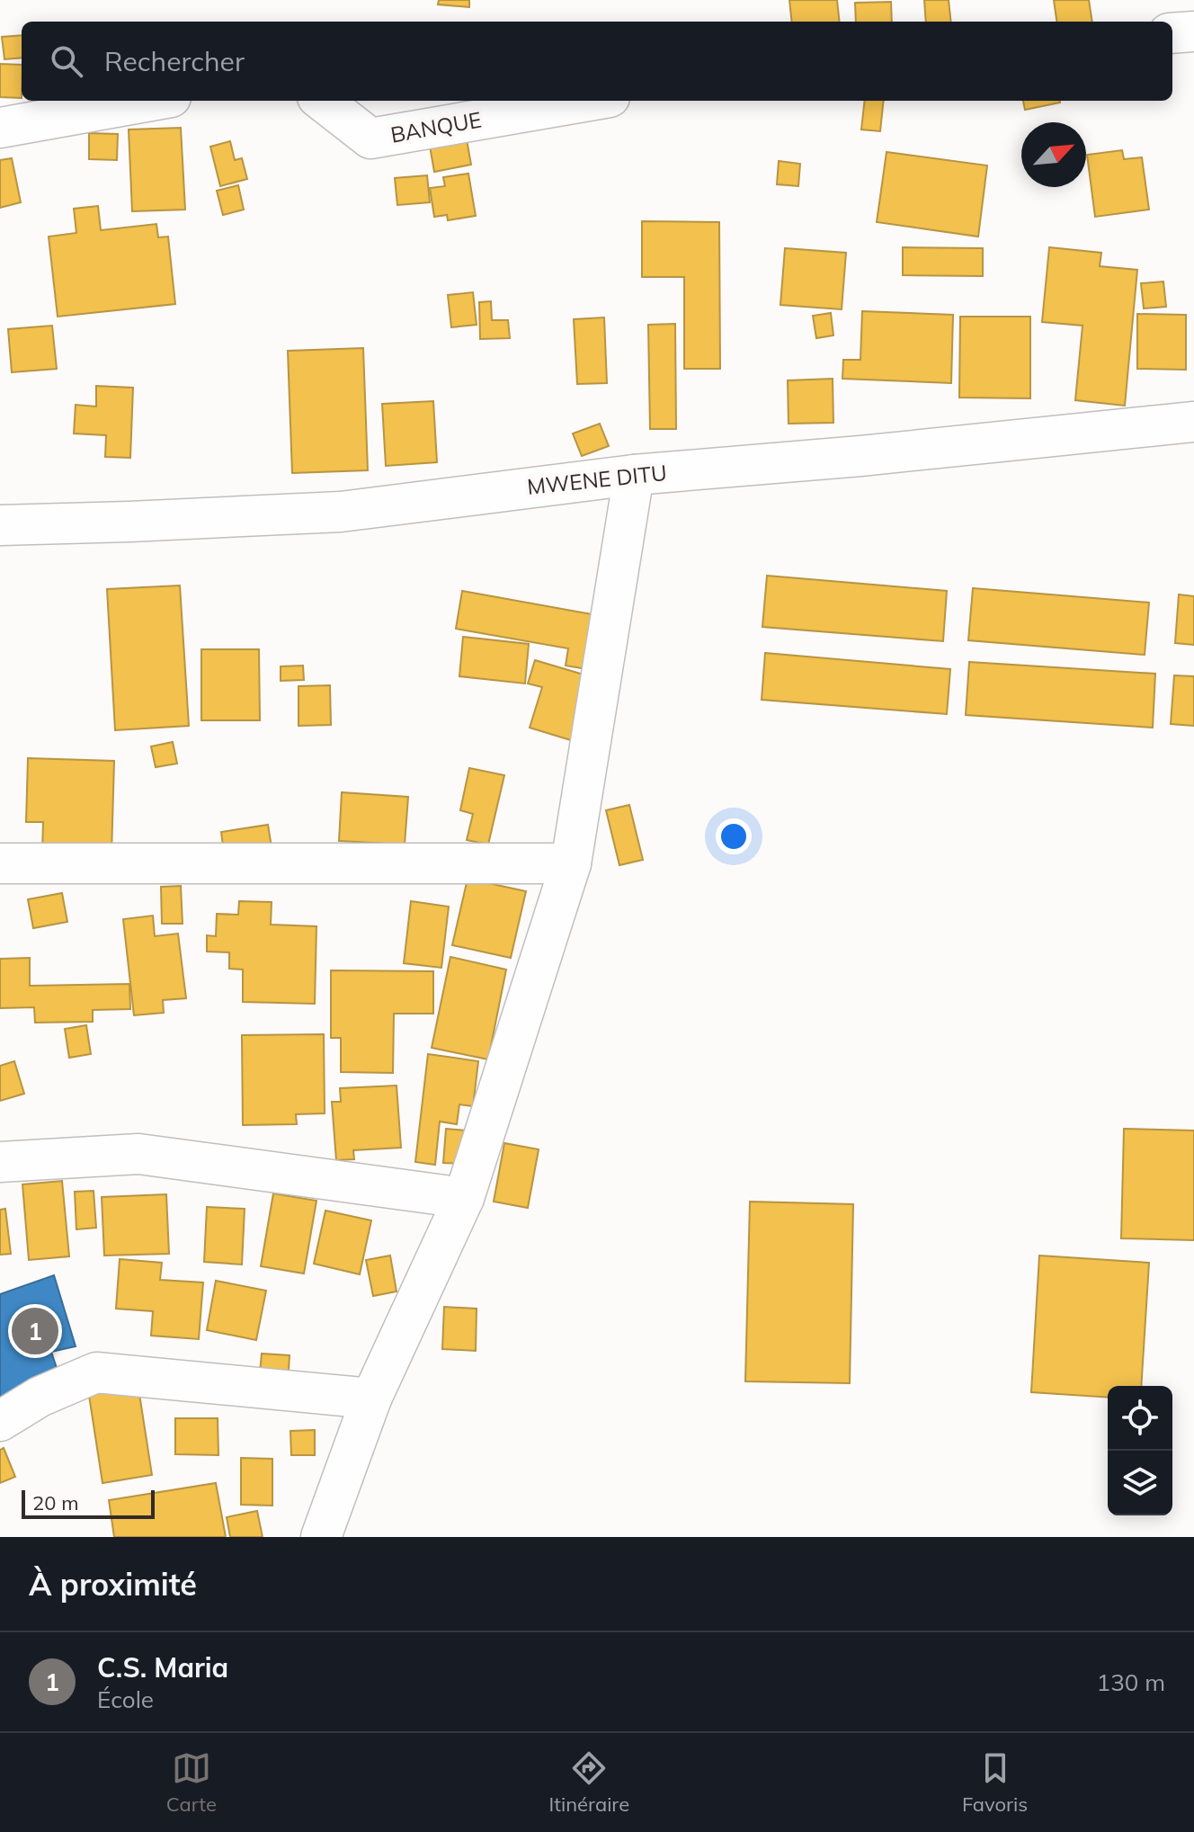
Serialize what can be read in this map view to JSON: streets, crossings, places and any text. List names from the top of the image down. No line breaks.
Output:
{"streets":{"street":["BANQUE","MWENE DITU"]},"scale_bar":"20 m","north":"top right","page":{"search":"Rechercher","pins":"1","scale":"20 m","heading":"À proximité","list":[{"mark":"1","name":"C.S. Maria","note":"École","value":"130 m"}],"nav":["Carte","Itinéraire","Favoris"]}}
